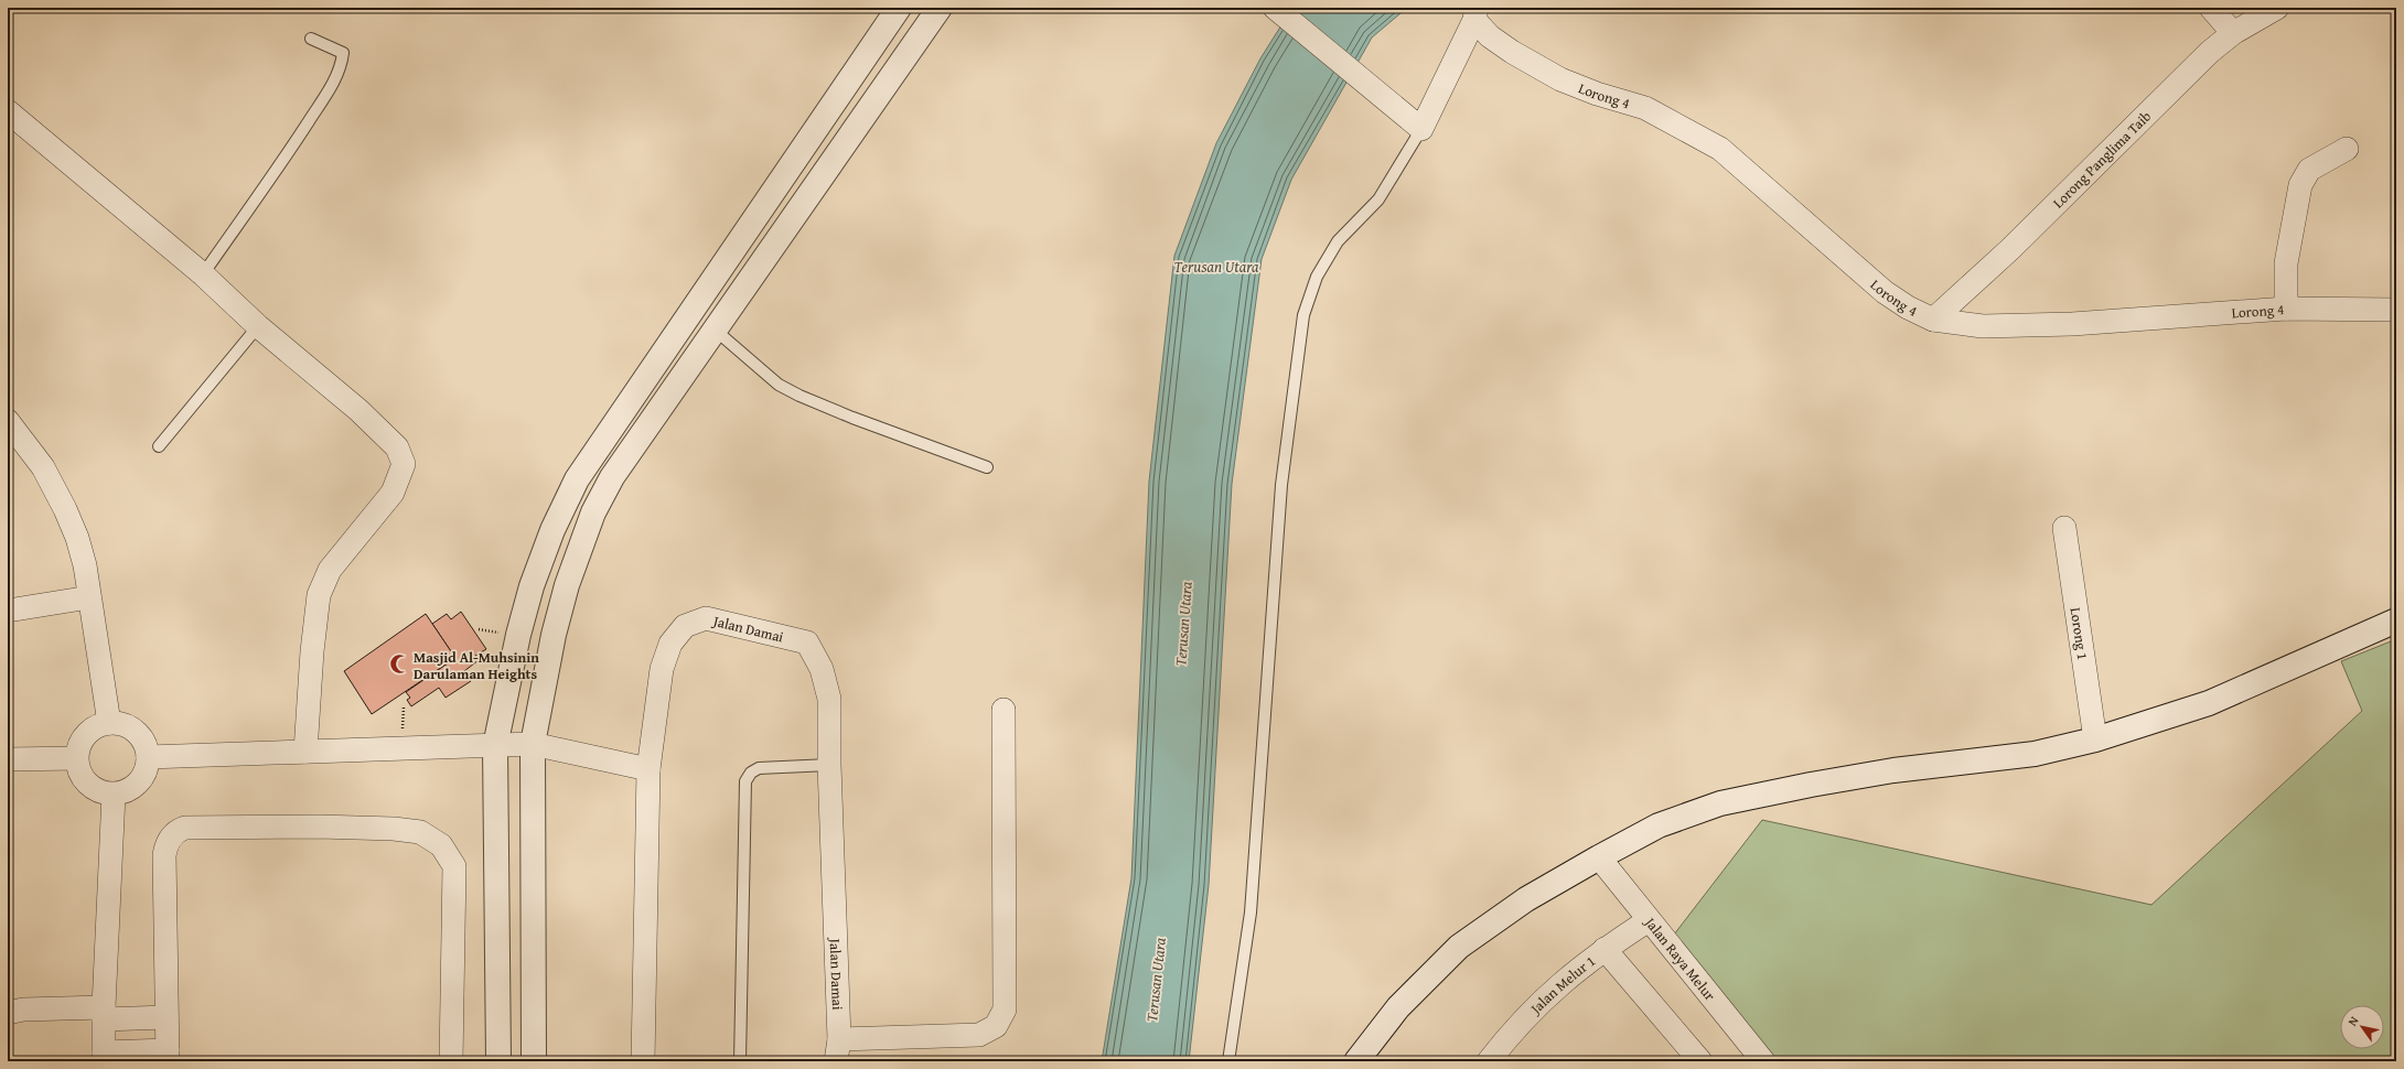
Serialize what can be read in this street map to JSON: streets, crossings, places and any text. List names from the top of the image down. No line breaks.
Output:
{"streets":{"street":["Lorong 4","Lorong Panglima Taib","Jalan Damai","Lorong 1","Jalan Raya Melur","Jalan Melur 1"]},"crossings":[["Lorong 4","Lorong Panglima Taib"],["Jalan Raya Melur","Jalan Melur 1"]],"water":["Terusan Utara"],"places":{"mosque":["Masjid Al-Muhsinin Darulaman Heights"]},"north":"top left"}
